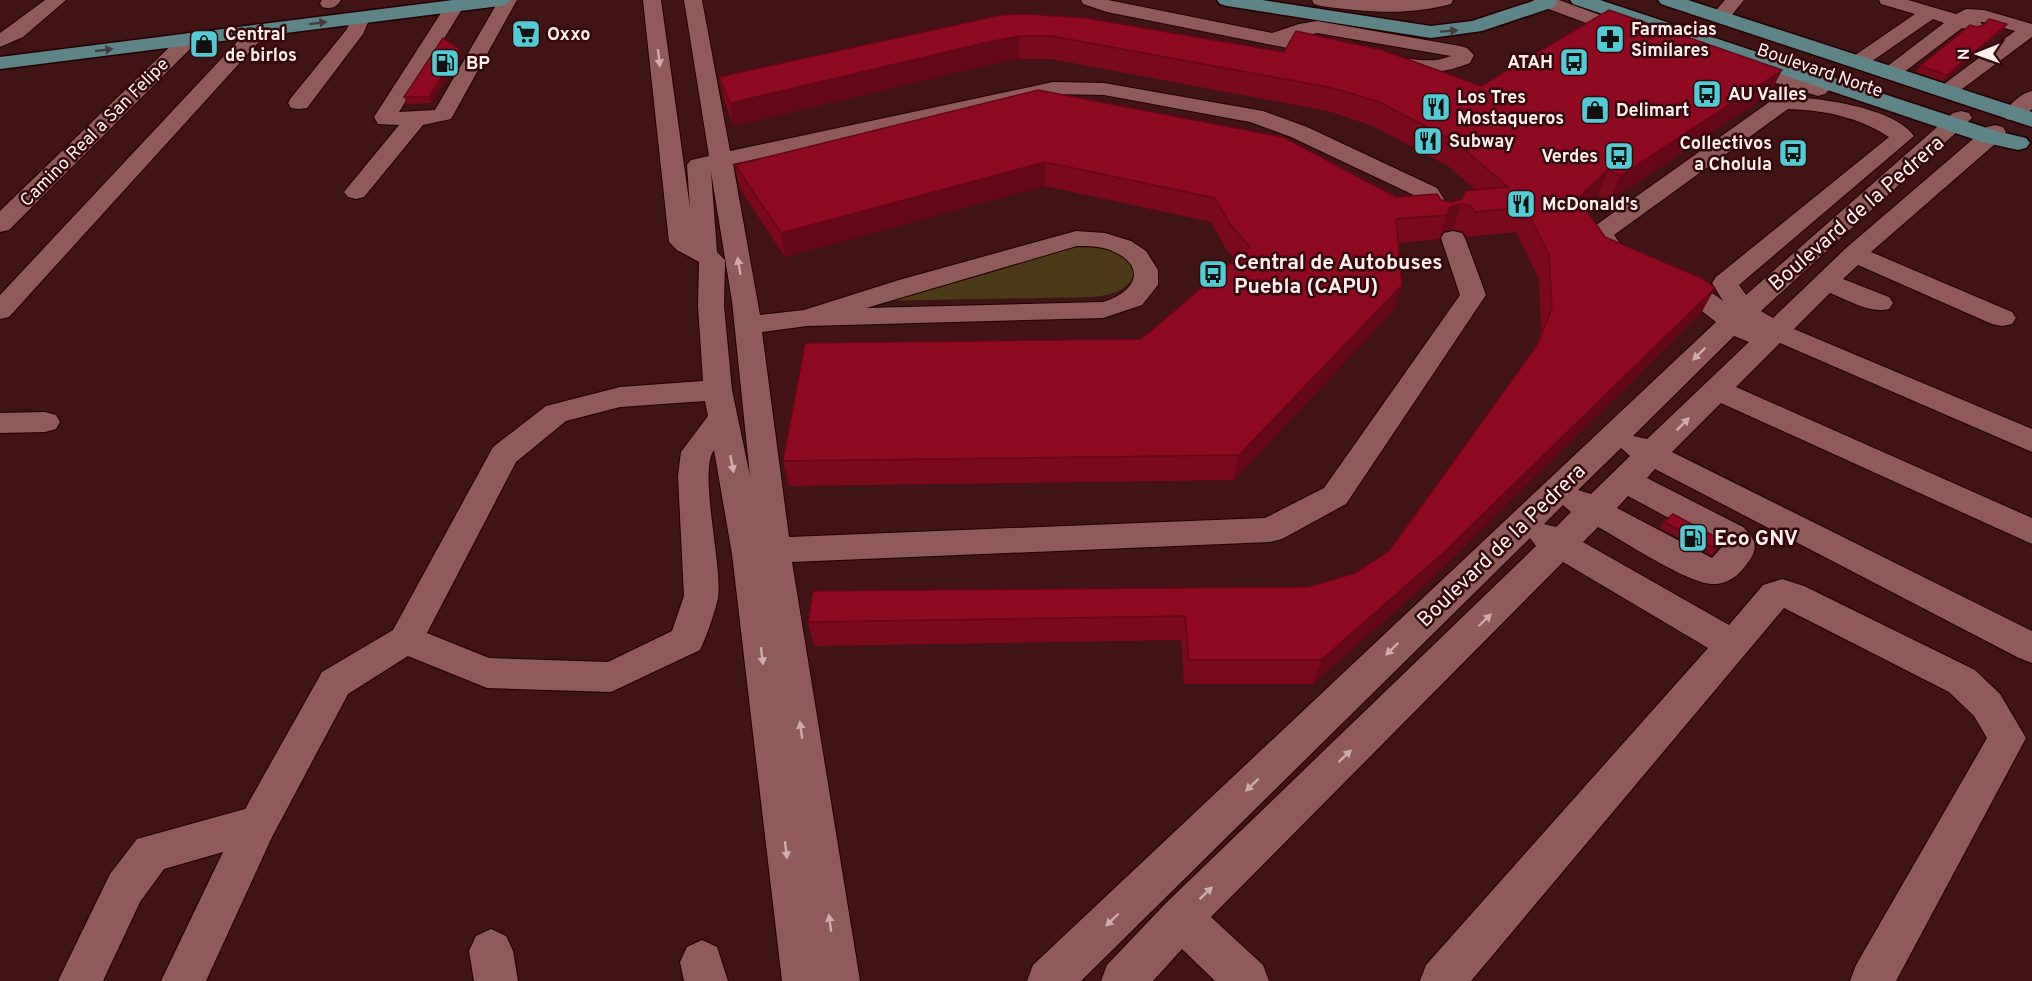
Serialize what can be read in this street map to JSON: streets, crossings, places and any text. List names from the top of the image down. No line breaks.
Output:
{"streets":{"main road":["Boulevard Norte"],"street":["Camino Real a San Felipe","Boulevard de la Pedrera"]},"crossings":[["Boulevard Norte","Boulevard de la Pedrera"]],"places":{"supermarket":["Oxxo"],"pharmacy":["Farmacias Similares"],"shop":["Central de birlos","Delimart"],"bus stop":["ATAH","AU Valles","Collectivos a Cholula","Verdes","Central de Autobuses Puebla (CAPU)"],"fuel station":["BP","Eco GNV"],"restaurant":["Los Tres Mostaqueros","Subway","McDonald's"]},"north":"left"}
